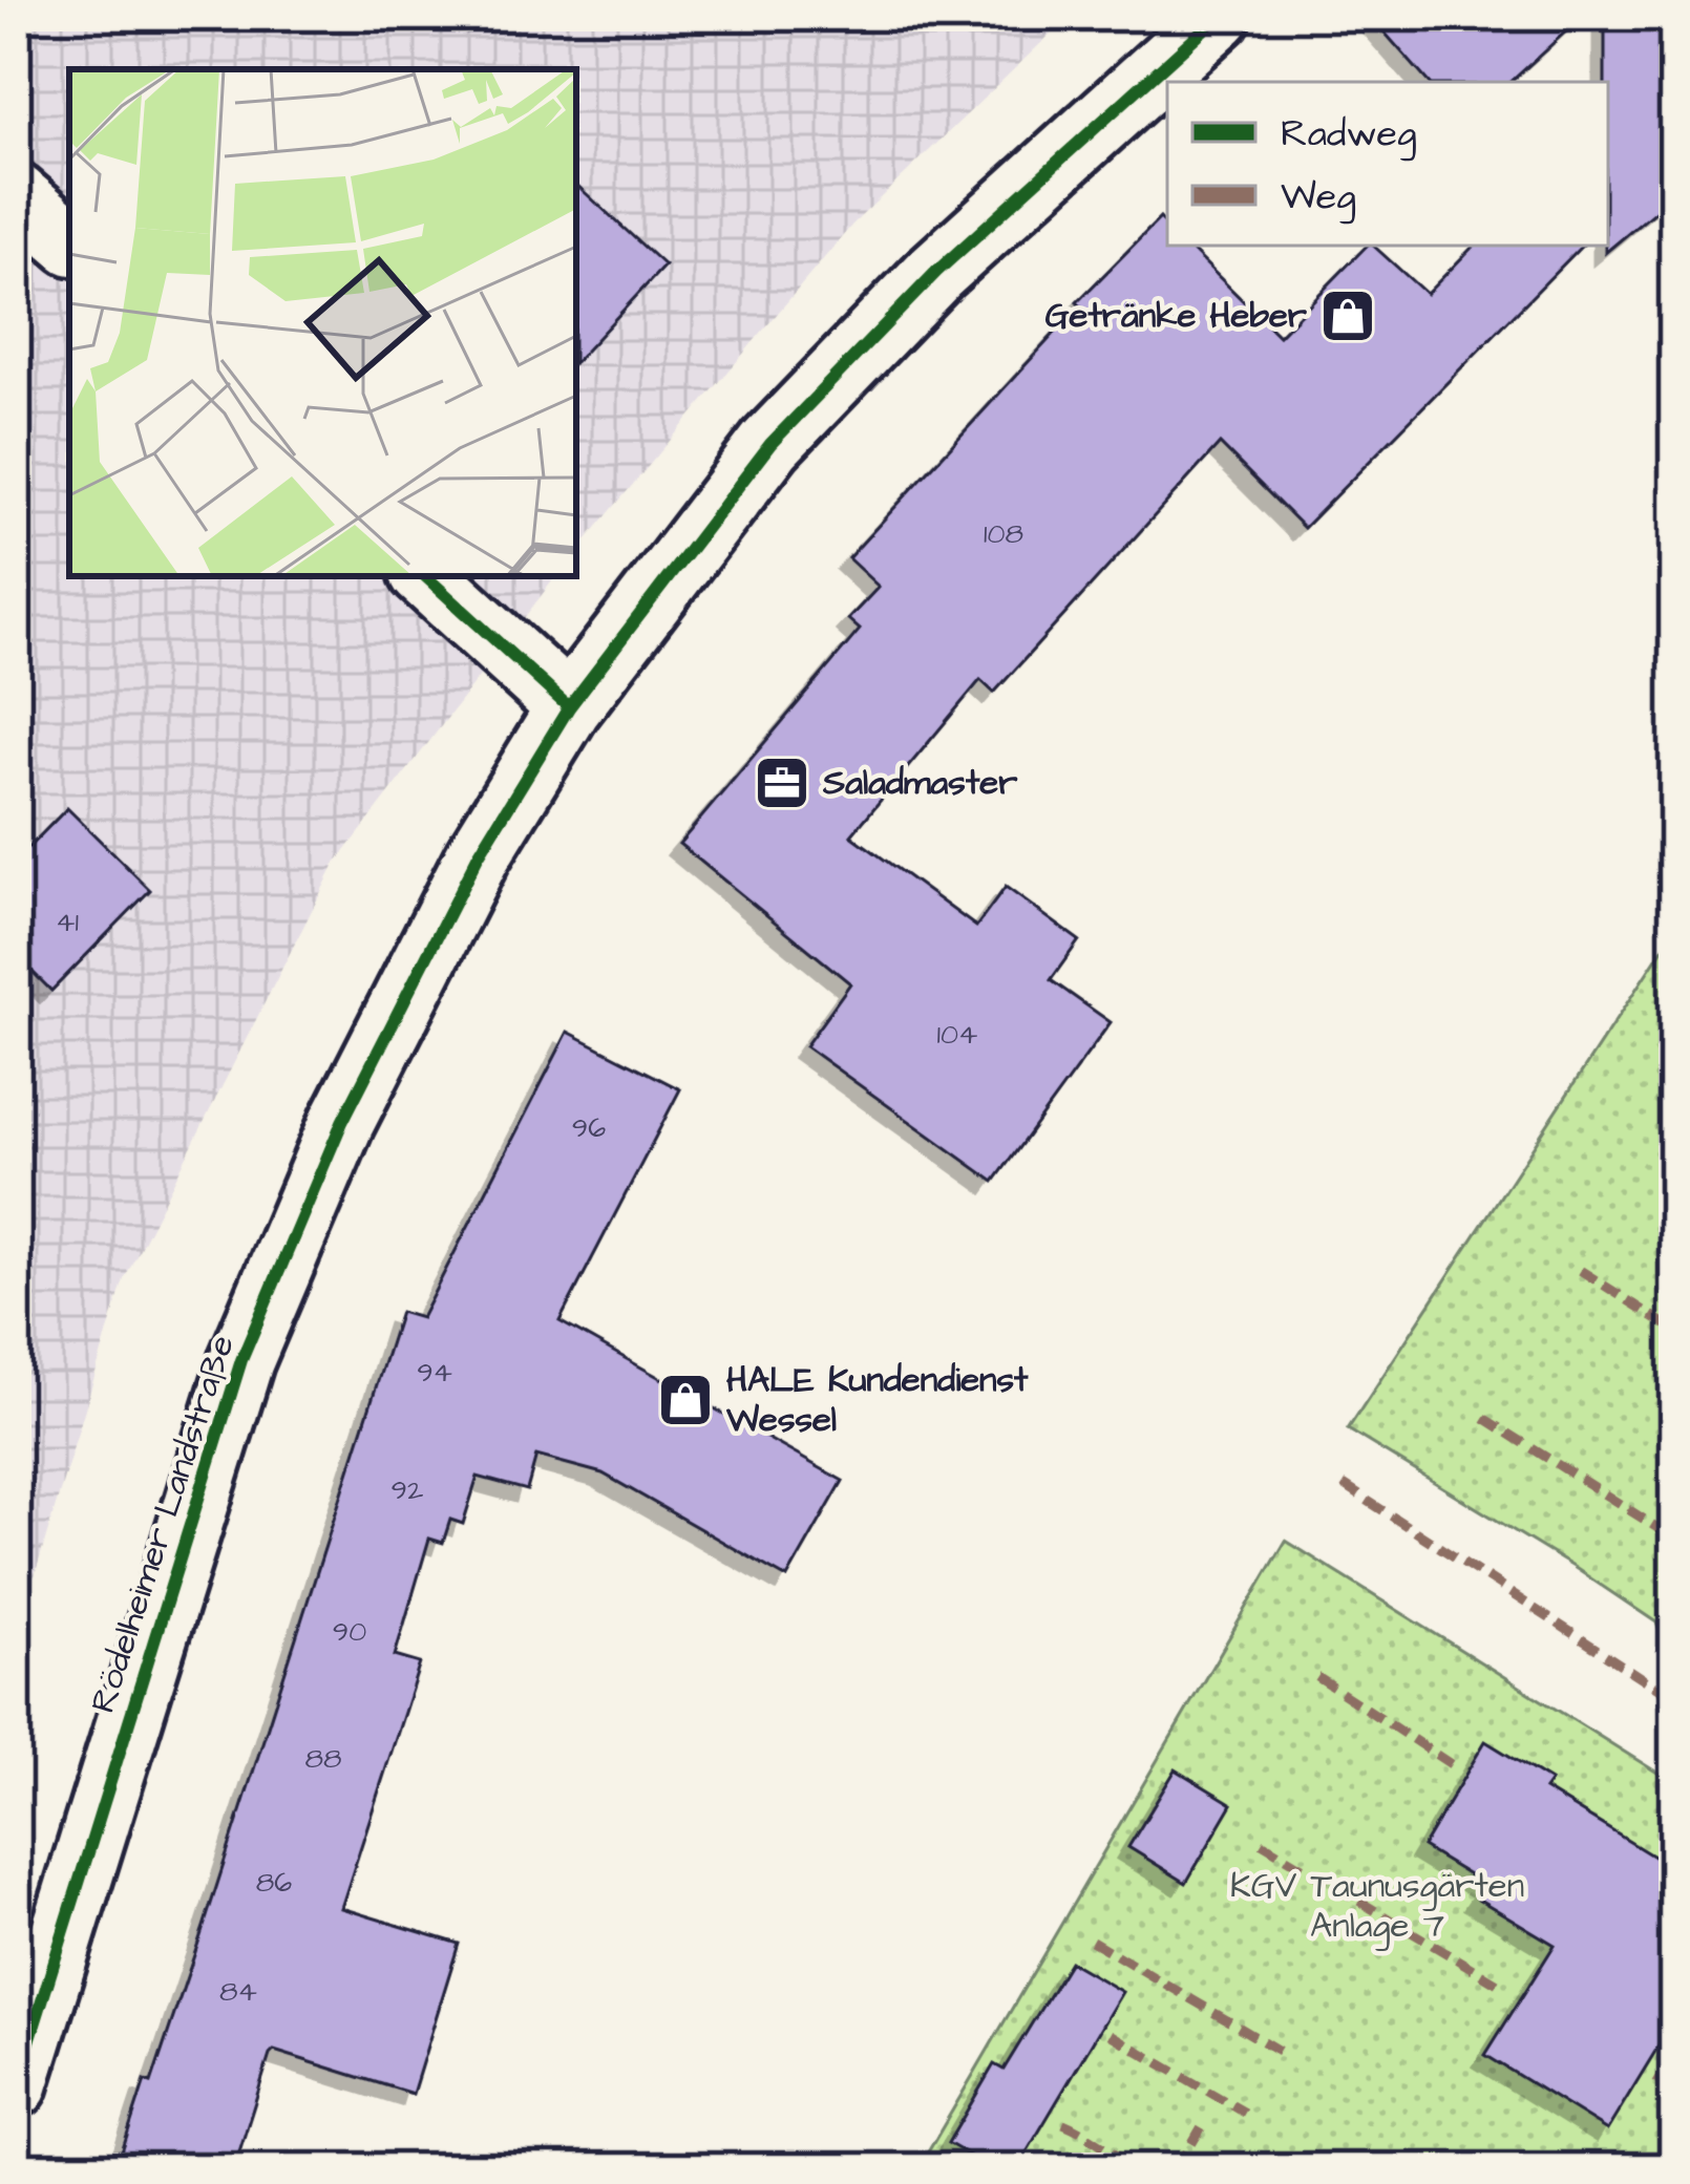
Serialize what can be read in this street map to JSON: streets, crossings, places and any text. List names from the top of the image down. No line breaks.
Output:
{"streets":{"street":["Rödelheimer Landstraße"]},"parks":["KGV Taunusgärten Anlage 7"],"places":{"shop":["Getränke Heber","HALE Kundendienst Wessel"],"office":["Saladmaster"]},"house_numbers":["108","41","104","96","94","92","90","88","86","84"],"legend":["Radweg","Weg"]}
